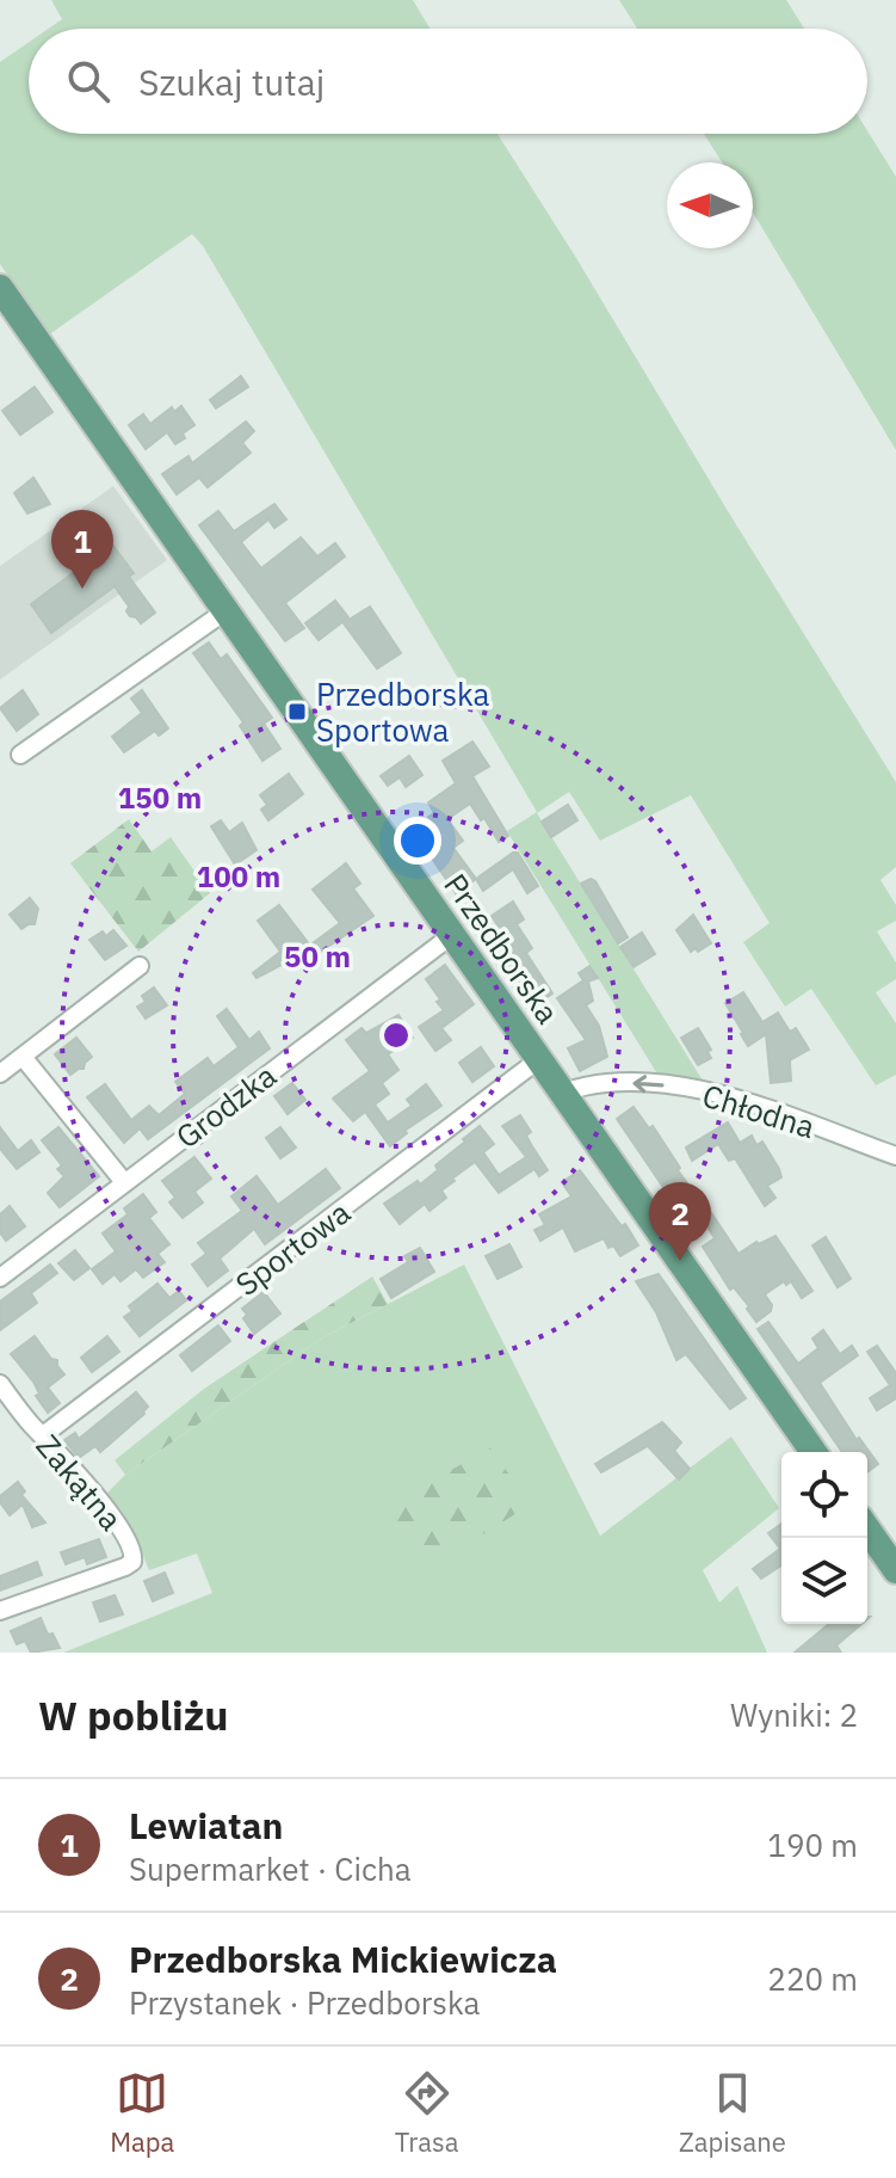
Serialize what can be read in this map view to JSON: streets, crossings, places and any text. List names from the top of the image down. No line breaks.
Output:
{"streets":{"main road":["Przedborska"],"street":["Grodzka","Chłodna","Sportowa","Zakątna"]},"crossings":[["Przedborska","Grodzka"],["Przedborska","Chłodna"],["Przedborska","Sportowa"],["Sportowa","Zakątna"]],"one_way":["Chłodna"],"places":{"transit":["Przedborska Sportowa"]},"north":"left","page":{"search":"Szukaj tutaj","pins":["1","2"],"heading":["W pobliżu","Wyniki: 2"],"list":[{"mark":"1","name":"Lewiatan","note":"Supermarket · Cicha","value":"190 m"},{"mark":"2","name":"Przedborska Mickiewicza","note":"Przystanek · Przedborska","value":"220 m"}],"nav":["Mapa","Trasa","Zapisane"]},"rings":["150 m","100 m","50 m"]}
